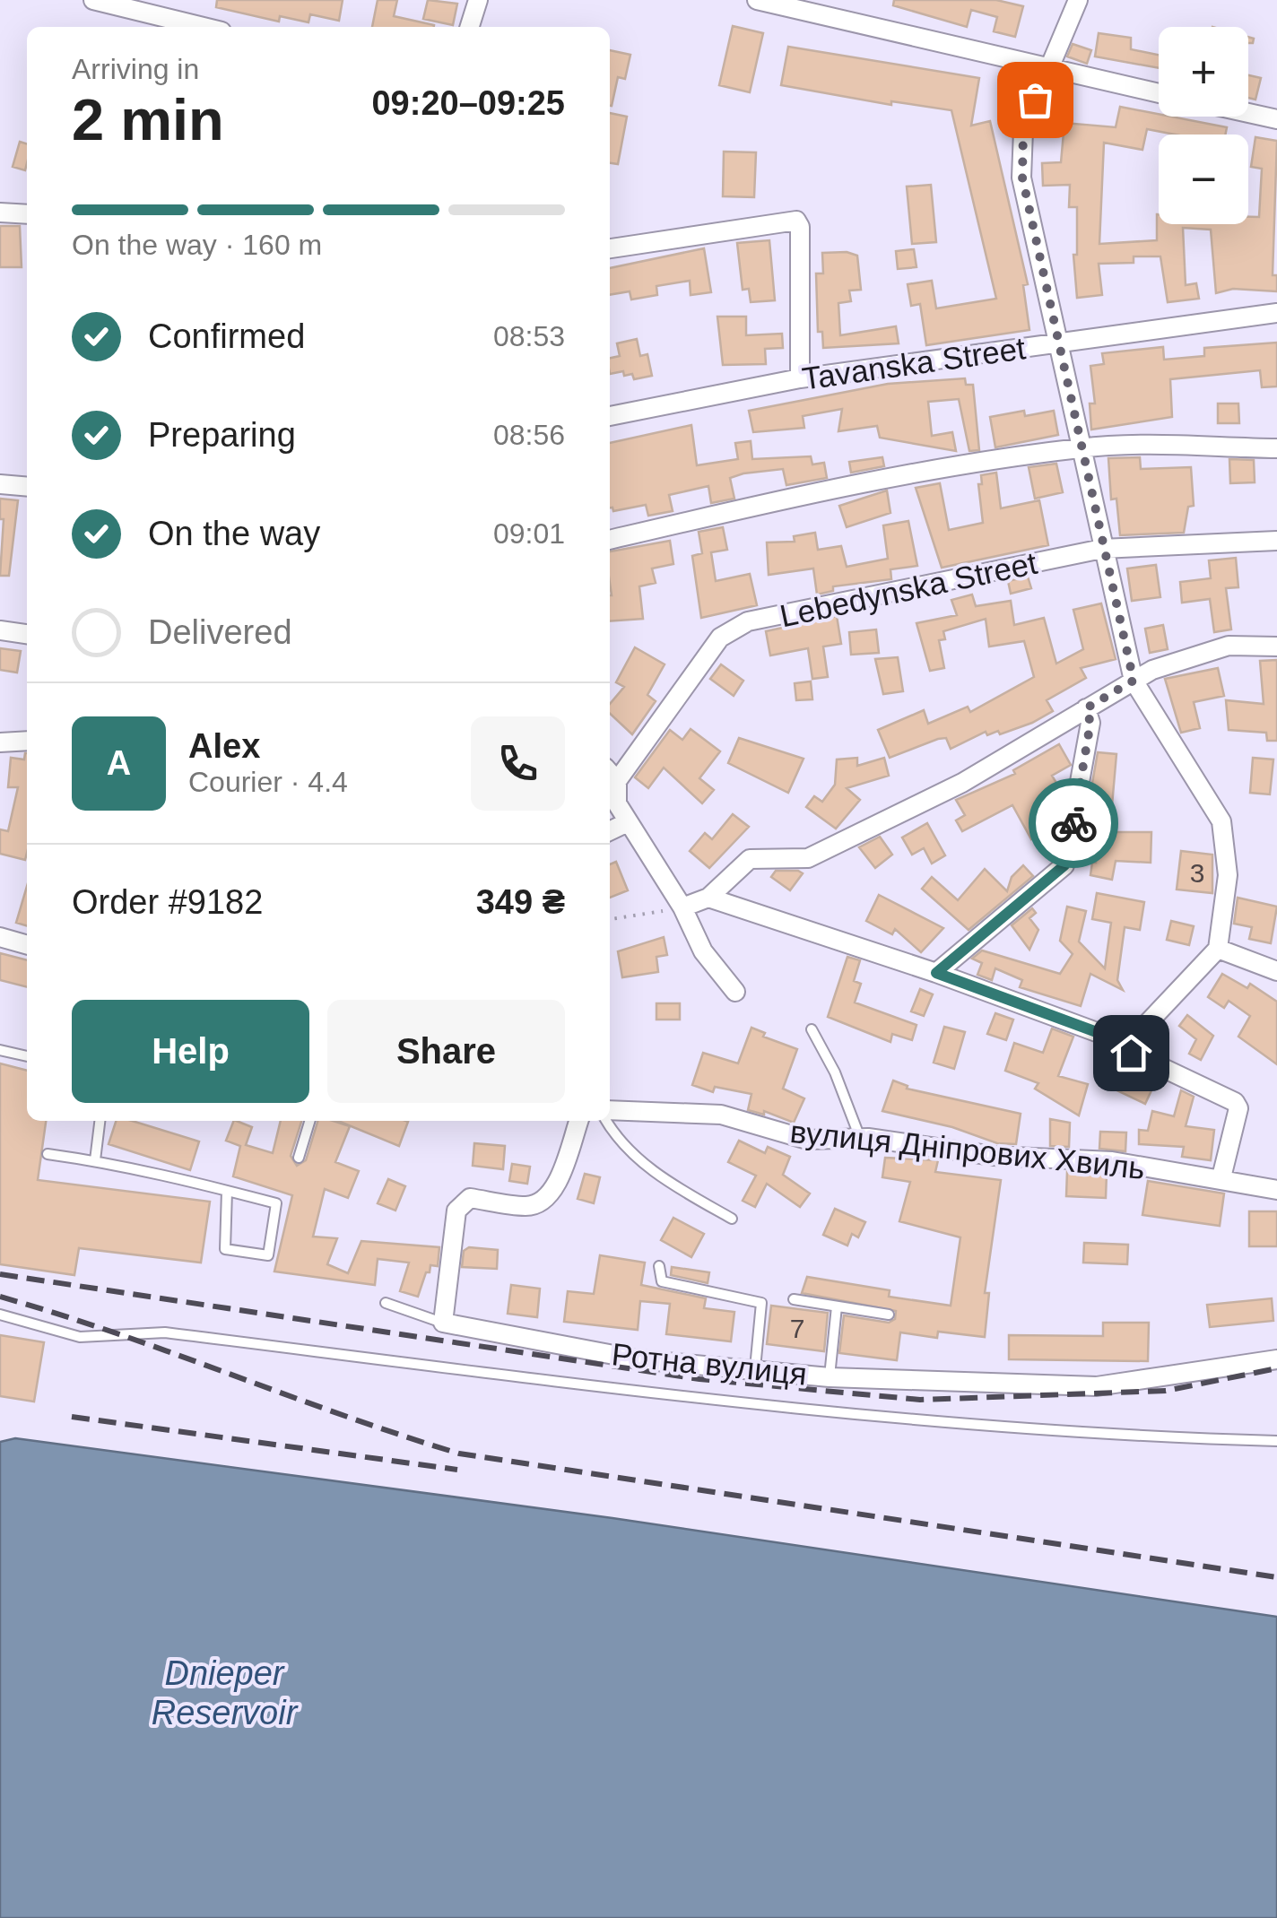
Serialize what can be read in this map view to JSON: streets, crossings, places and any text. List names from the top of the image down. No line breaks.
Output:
{"streets":{"street":["Tavanska Street","Lebedynska Street","вулиця Дніпрових Хвиль","Ротна вулиця"]},"water":["Dnieper Reservoir"],"house_numbers":["3","7"],"page":{"map_buttons":["+","−"],"heading":["2 min","Arriving in","09:20–09:25"],"panel":["Alex","Courier · 4.4","Order #9182","349 ₴"],"bar":"On the way · 160 m","list":[["Confirmed","08:53"],["Preparing","08:56"],["On the way","09:01"],"Delivered"],"round":"A","buttons":["Help","Share"]}}
